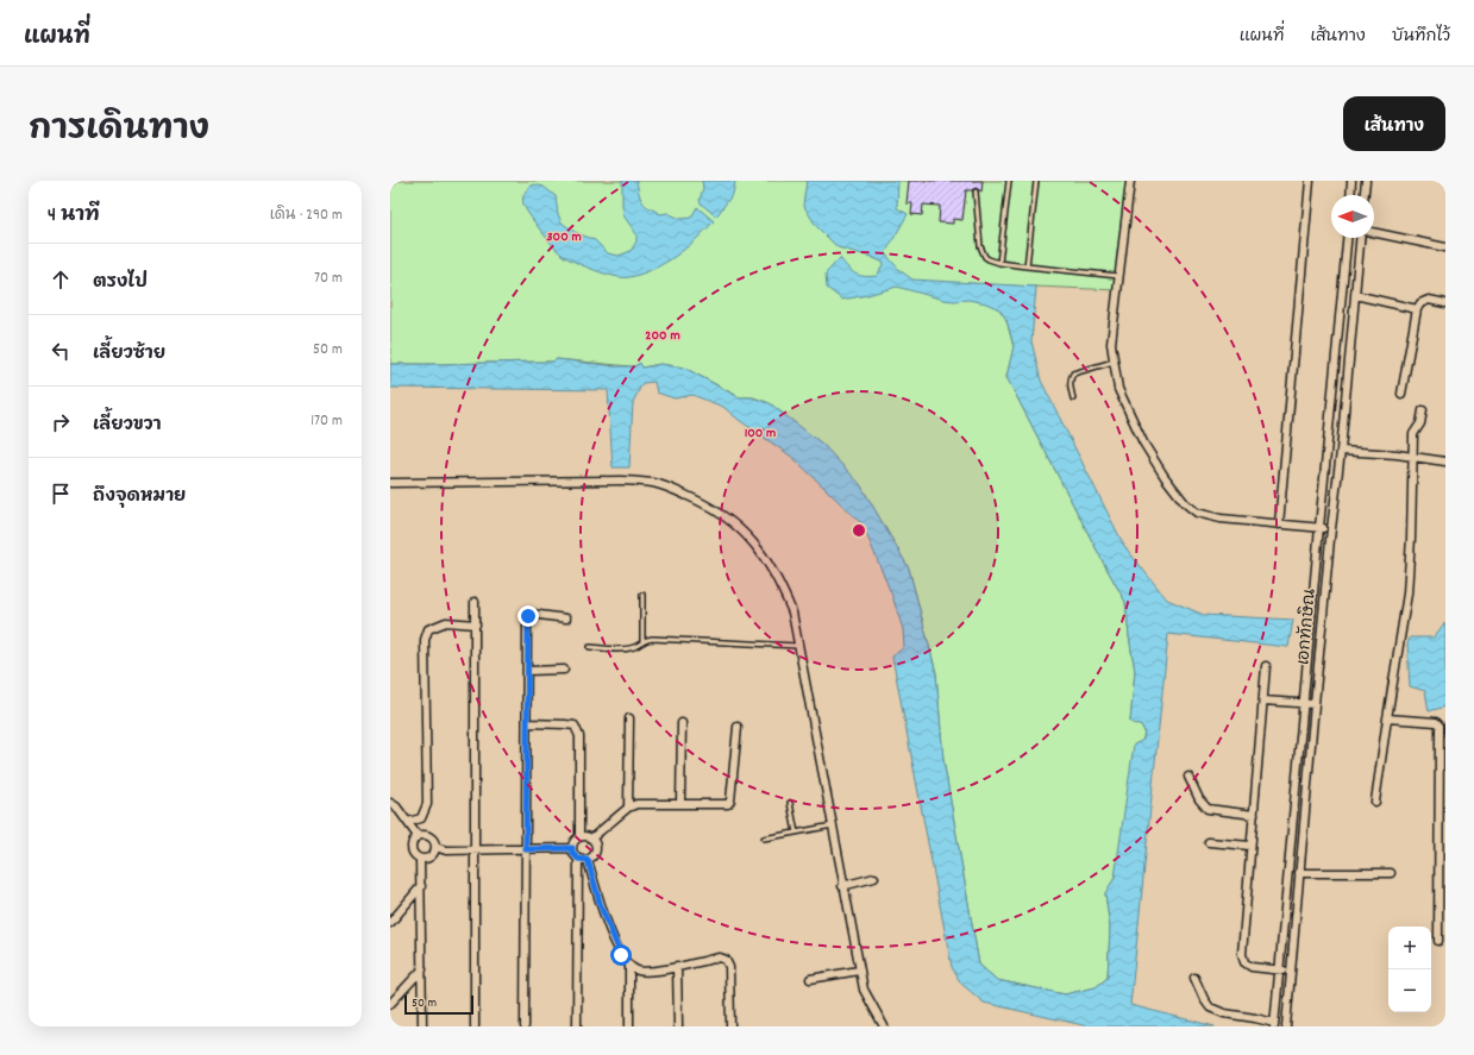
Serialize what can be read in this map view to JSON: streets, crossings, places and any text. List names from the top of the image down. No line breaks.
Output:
{"streets":{"street":["เอกทักษิณ"]},"scale_bar":"50 m","north":"left","page":{"header":"แผนที่","nav":["แผนที่","เส้นทาง","บันทึกไว้"],"title":"การเดินทาง","buttons":"เส้นทาง","heading":["4 นาที","เดิน · 290 m"],"list":[["ตรงไป","70 m"],["เลี้ยวซ้าย","50 m"],["เลี้ยวขวา","170 m"],"ถึงจุดหมาย"],"map_buttons":["+","−"],"scale":"50 m"},"rings":["300 m","200 m","100 m"]}
